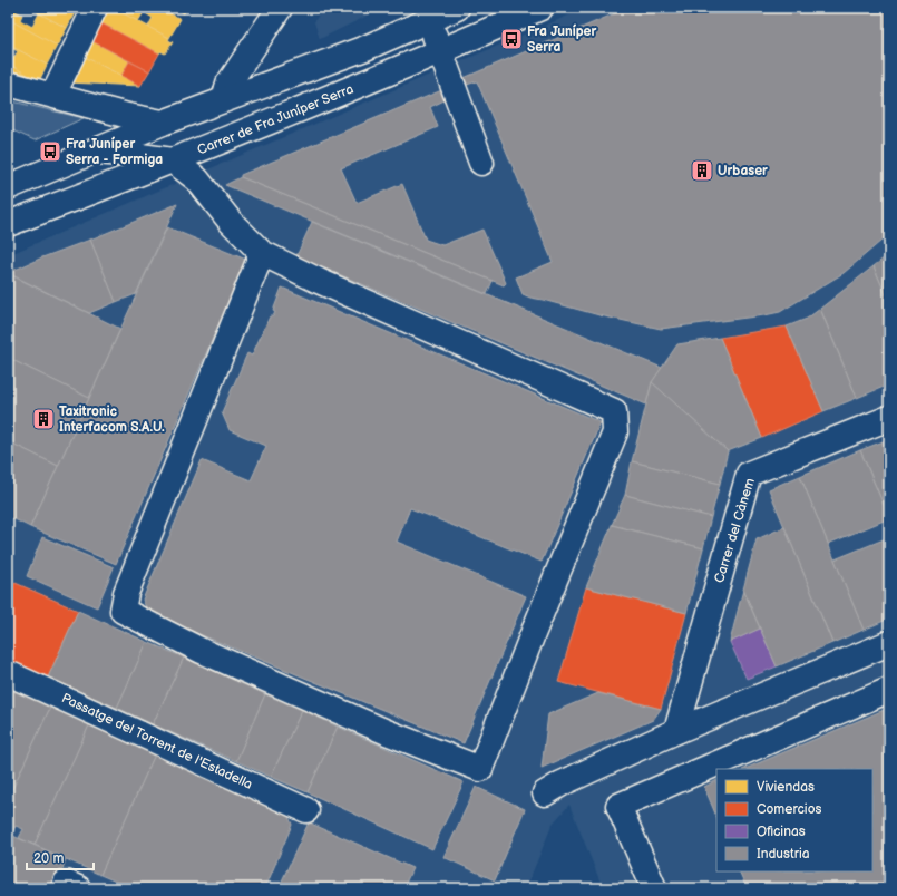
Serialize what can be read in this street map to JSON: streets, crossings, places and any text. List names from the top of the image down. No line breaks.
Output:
{"streets":{"street":["Carrer de Fra Juníper Serra","Carrer del Cànem","Passatge del Torrent de l'Estadella"]},"places":{"bus stop":["Fra Juníper Serra","Fra Juníper Serra - Formiga"],"building":["Urbaser","Taxitronic Interfacom S.A.U."]},"legend":["Viviendas","Comercios","Oficinas","Industria"],"scale_bar":"20 m"}
